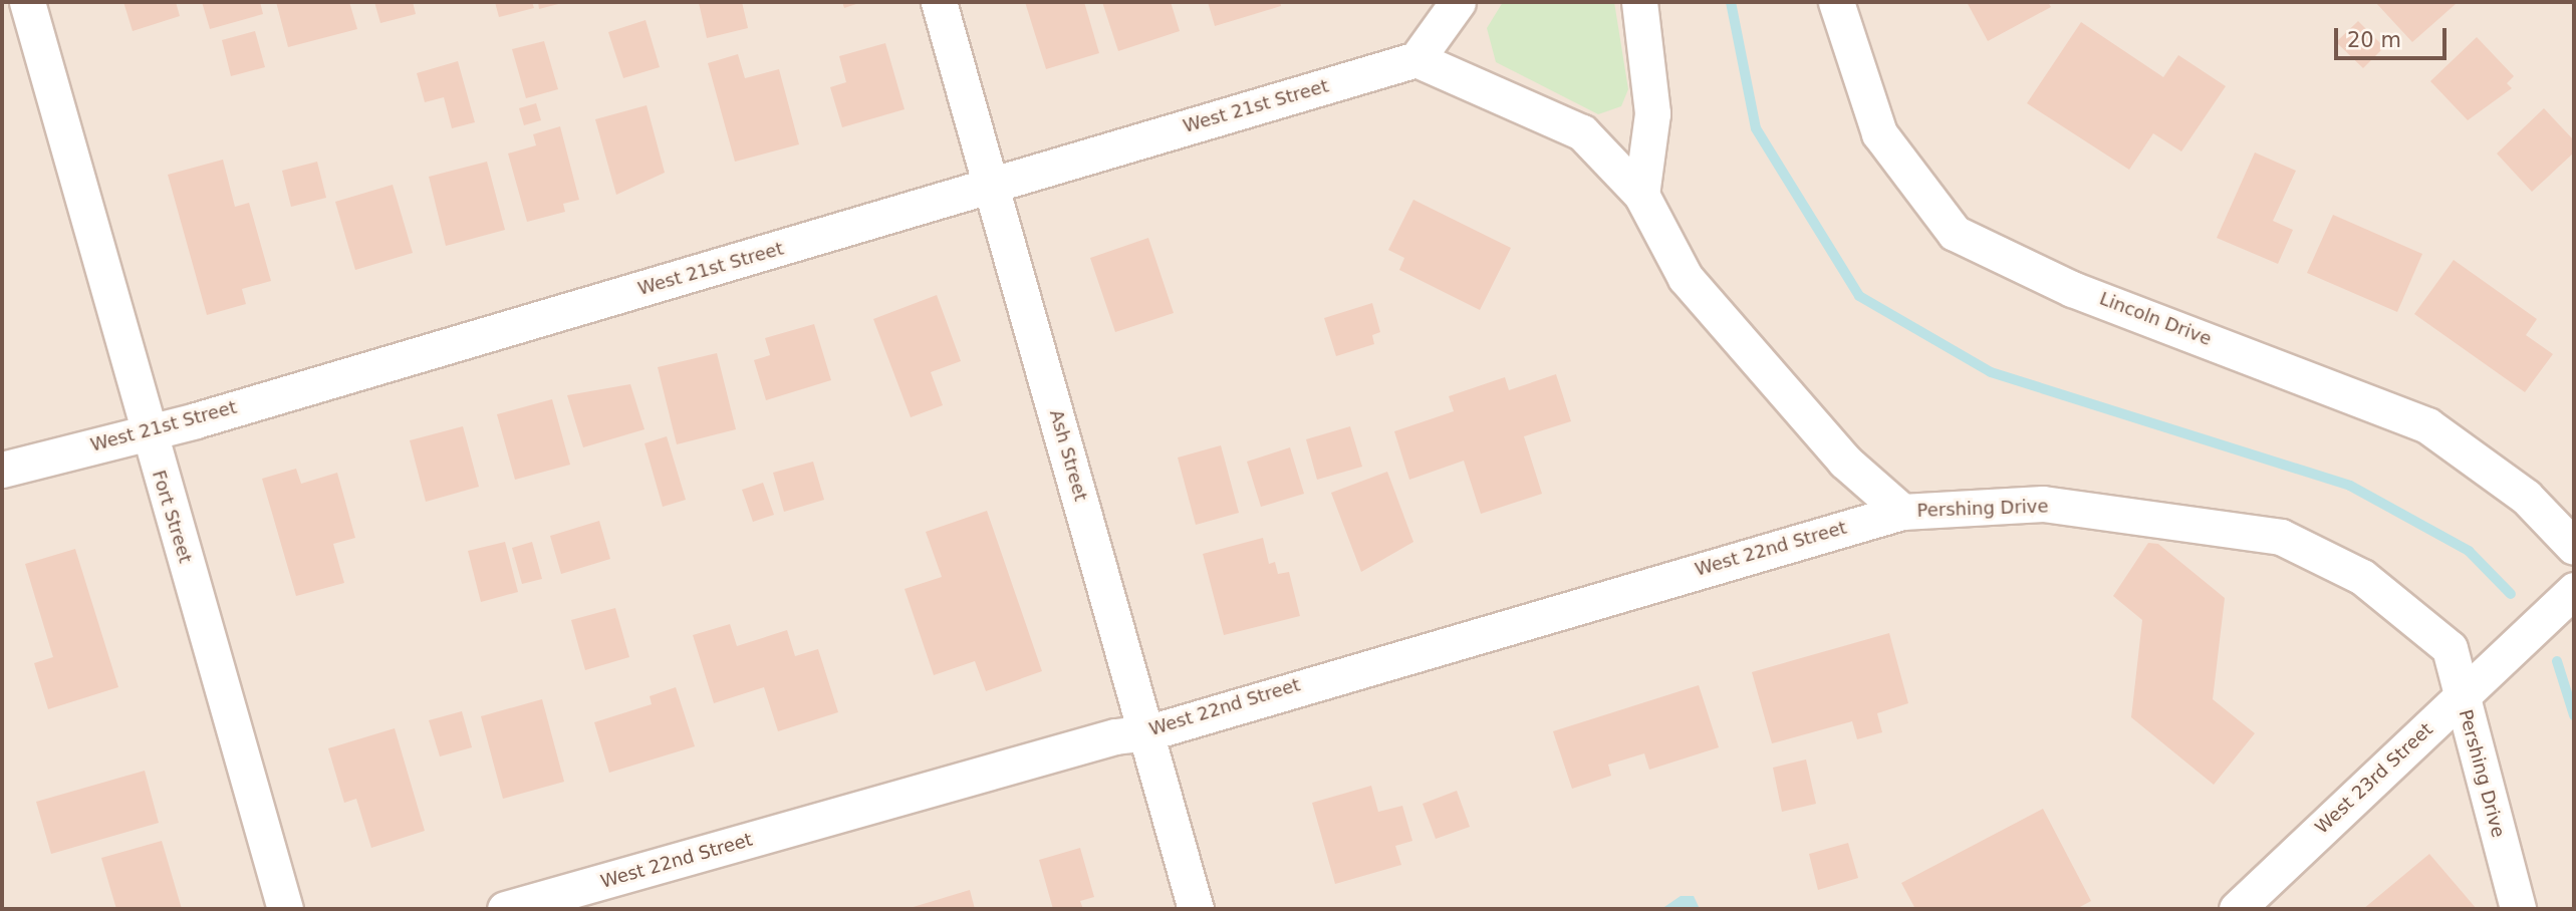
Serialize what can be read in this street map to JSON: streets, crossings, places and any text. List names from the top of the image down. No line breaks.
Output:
{"streets":{"street":["West 21st Street","Lincoln Drive","Ash Street","Pershing Drive","Fort Street","West 22nd Street","West 23rd Street"]},"crossings":[["West 21st Street","Ash Street"],["West 21st Street","Fort Street"],["Ash Street","West 22nd Street"],["Pershing Drive","West 22nd Street"],["Pershing Drive","West 23rd Street"]],"scale_bar":"20 m"}
